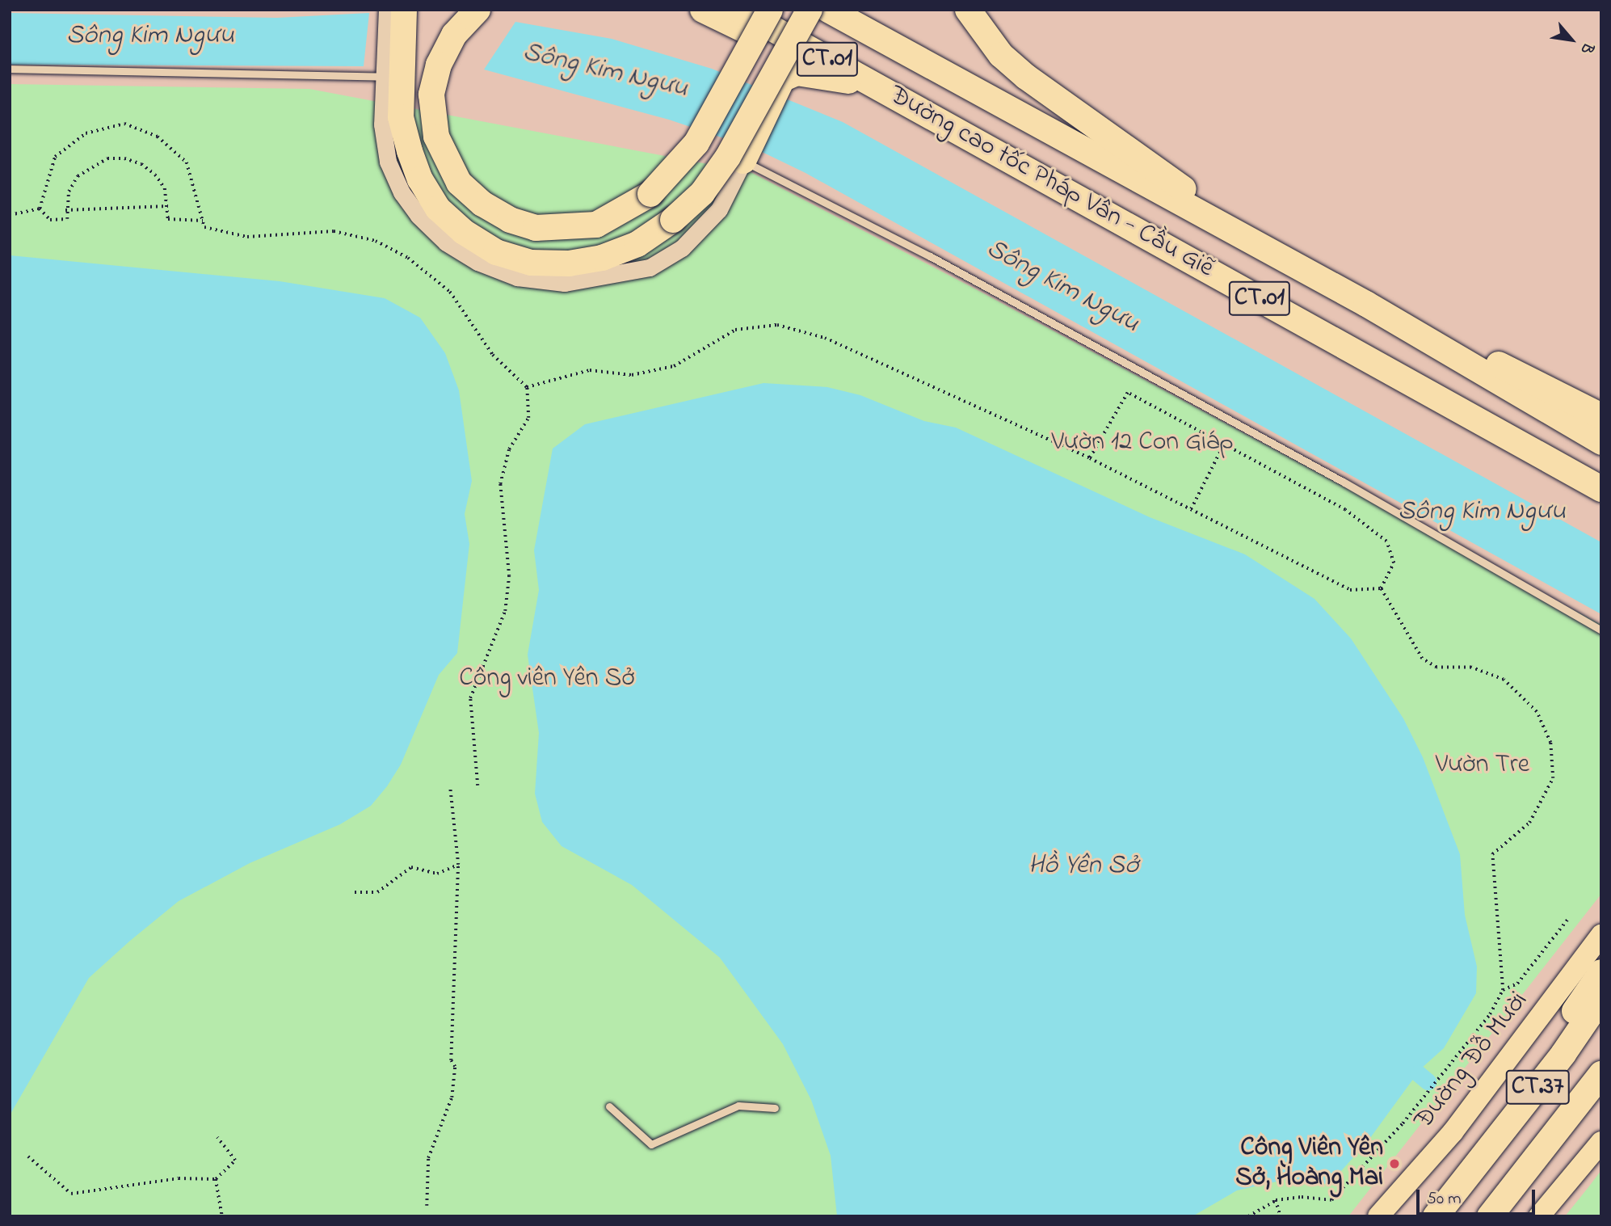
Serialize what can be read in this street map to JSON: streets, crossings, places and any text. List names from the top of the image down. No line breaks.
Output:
{"streets":{"highway":["CT.01","Đường cao tốc Pháp Vân - Cầu Giẽ","CT.37"],"main road":["Đường Đỗ Mười"]},"water":["Sông Kim Ngưu","Hồ Yên Sở"],"parks":["Vườn 12 Con Giáp","Công viên Yên Sở","Vườn Tre"],"places":["Công Viên Yên Sở, Hoàng Mai"],"scale_bar":"50 m","north":"bottom right"}
